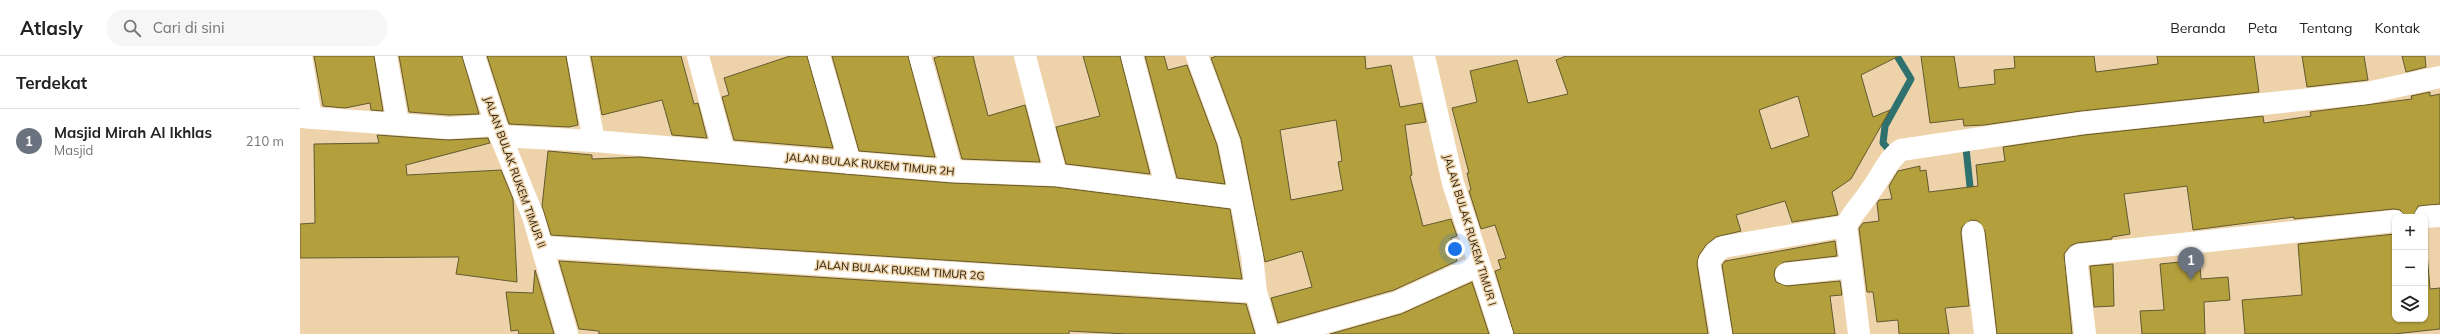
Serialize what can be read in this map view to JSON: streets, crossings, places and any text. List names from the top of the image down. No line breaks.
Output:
{"streets":{"street":["JALAN BULAK RUKEM TIMUR 2H","JALAN BULAK RUKEM TIMUR II","JALAN BULAK RUKEM TIMUR I","JALAN BULAK RUKEM TIMUR 2G"]},"crossings":[["JALAN BULAK RUKEM TIMUR 2H","JALAN BULAK RUKEM TIMUR II"],["JALAN BULAK RUKEM TIMUR II","JALAN BULAK RUKEM TIMUR 2G"]],"page":{"header":"Atlasly","search":"Cari di sini","nav":["Beranda","Peta","Tentang","Kontak"],"heading":"Terdekat","list":[{"mark":"1","name":"Masjid Mirah Al Ikhlas","note":"Masjid","value":"210 m"}],"map_buttons":["+","−"],"pins":"1"}}
